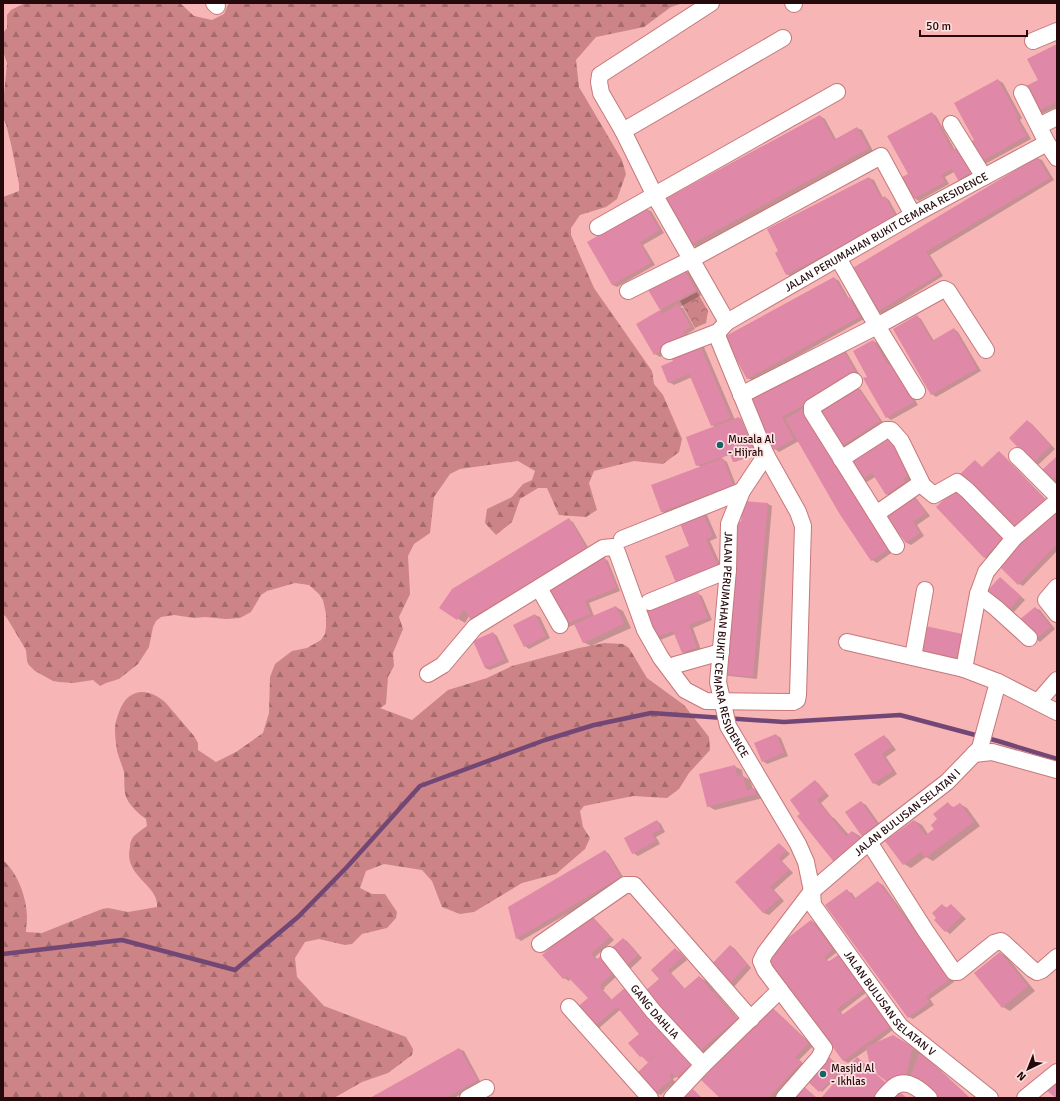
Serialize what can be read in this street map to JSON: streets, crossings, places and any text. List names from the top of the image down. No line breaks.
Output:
{"streets":{"street":["JALAN PERUMAHAN BUKIT CEMARA RESIDENCE","JALAN BULUSAN SELATAN I","JALAN BULUSAN SELATAN V","GANG DAHLIA"]},"crossings":[["JALAN PERUMAHAN BUKIT CEMARA RESIDENCE","JALAN BULUSAN SELATAN I"],["JALAN PERUMAHAN BUKIT CEMARA RESIDENCE","JALAN BULUSAN SELATAN V"],["JALAN BULUSAN SELATAN I","JALAN BULUSAN SELATAN V"]],"places":["Musala Al - Hijrah","Masjid Al - Ikhlas"],"scale_bar":"50 m","north":"bottom left"}
